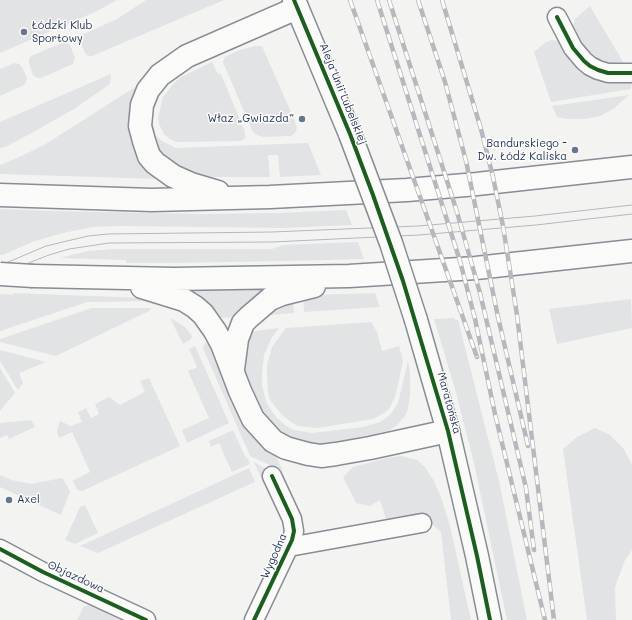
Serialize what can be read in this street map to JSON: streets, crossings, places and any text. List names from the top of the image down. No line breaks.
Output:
{"streets":{"main road":["Aleja Unii Lubelskiej","Maratońska"],"street":["Wygodna","Objazdowa"]},"crossings":[["Aleja Unii Lubelskiej","Maratońska"]],"places":["Łódzki Klub Sportowy","Właz „Gwiazda”","Bandurskiego - Dw. Łódź Kaliska","Axel"]}
